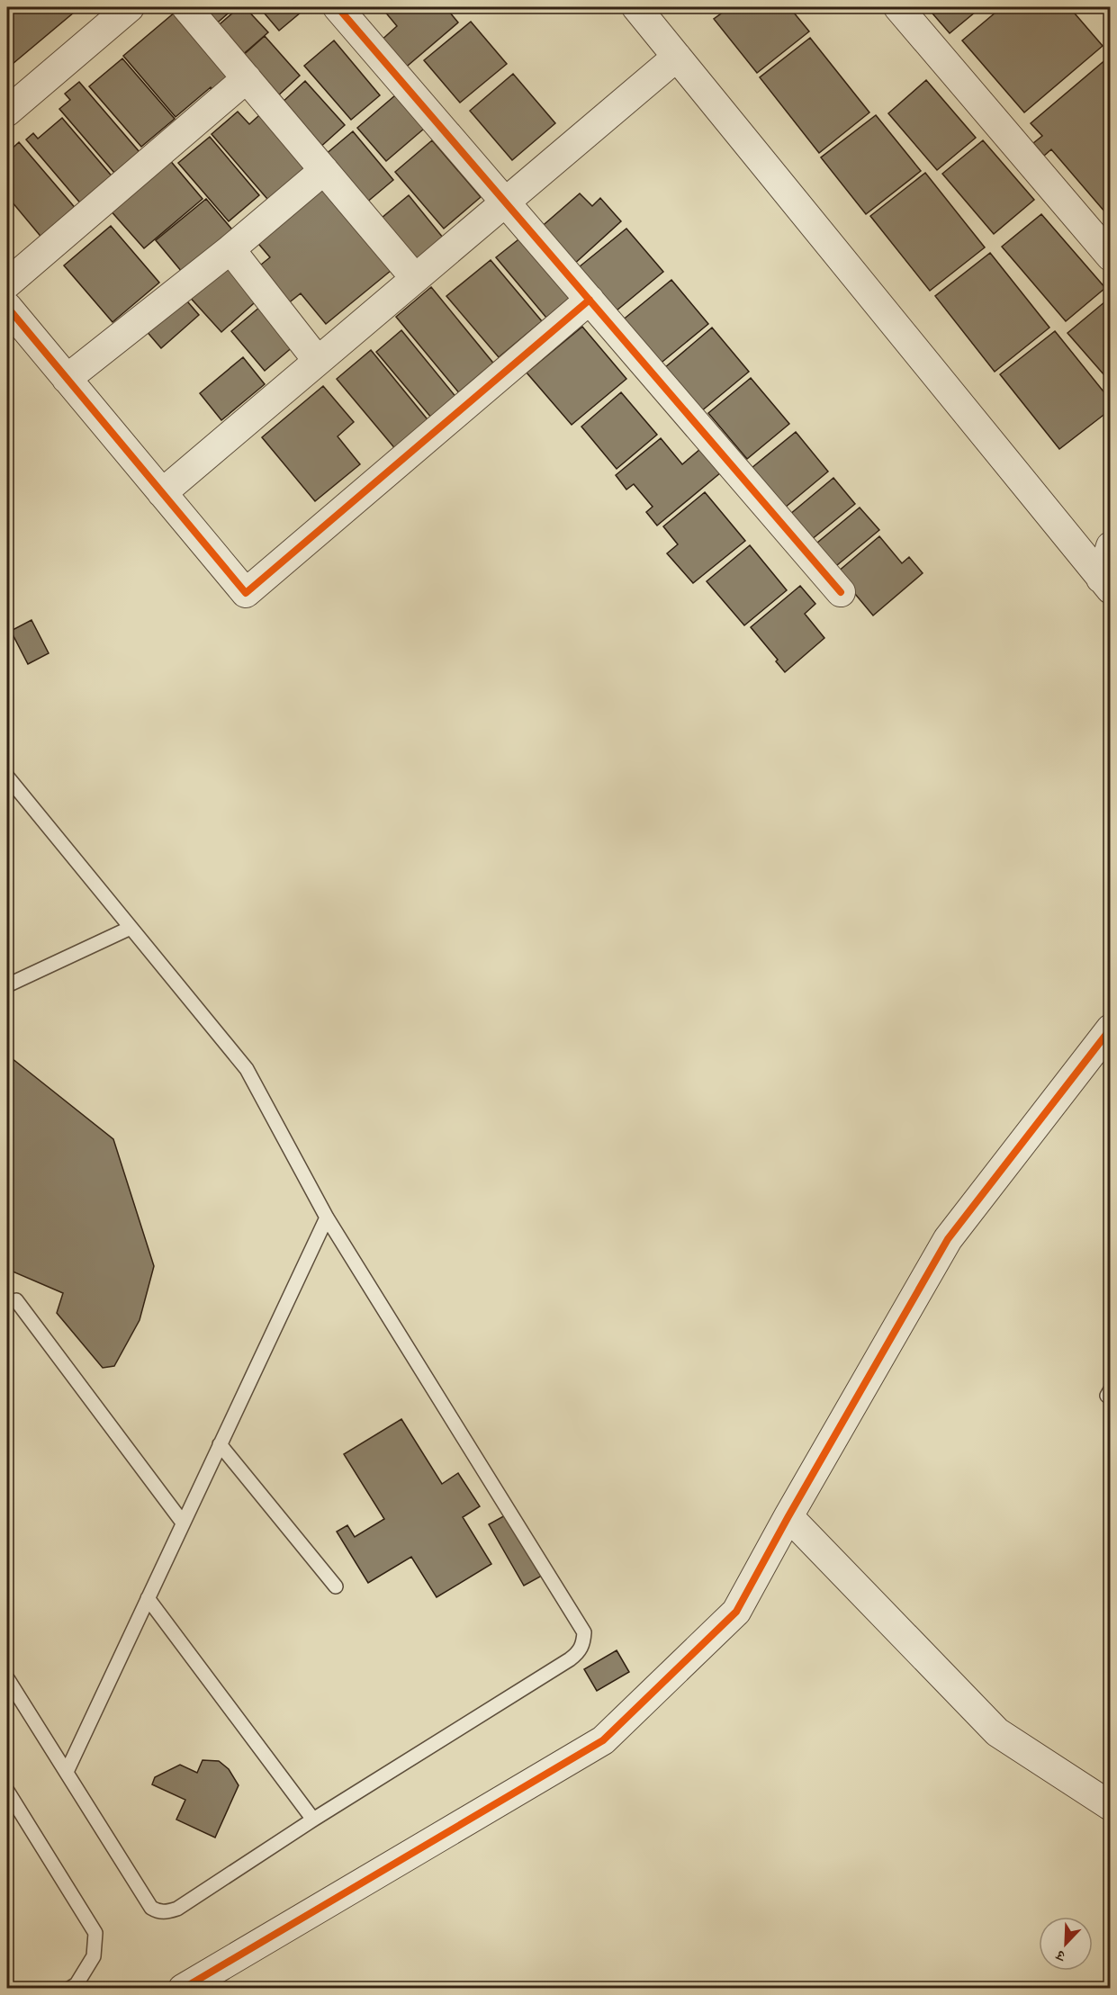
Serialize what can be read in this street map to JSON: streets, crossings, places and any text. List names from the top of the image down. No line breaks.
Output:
{"north":"bottom left"}
